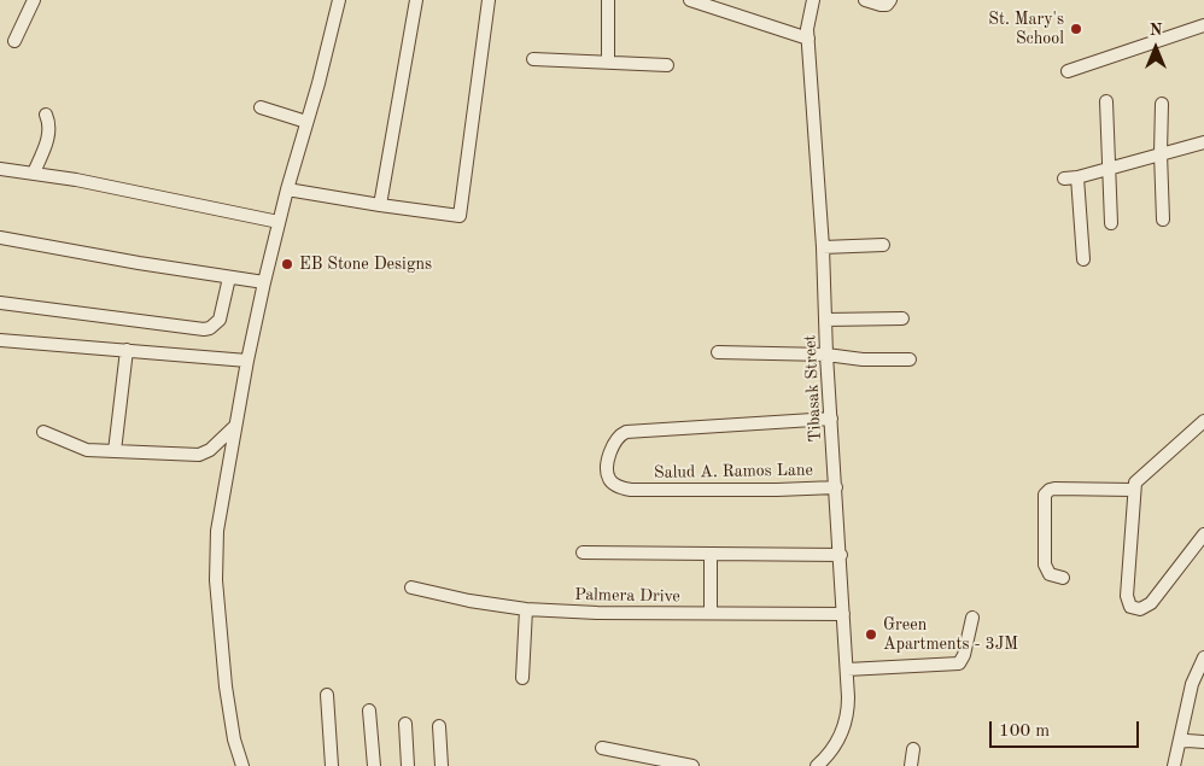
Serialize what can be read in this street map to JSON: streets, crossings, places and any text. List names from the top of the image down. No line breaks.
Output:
{"streets":{"street":["Tibasak Street","Salud A. Ramos Lane","Palmera Drive"]},"crossings":[["Tibasak Street","Salud A. Ramos Lane"],["Tibasak Street","Palmera Drive"]],"places":["St. Mary's School","EB Stone Designs","Green Apartments - 3JM"],"scale_bar":"100 m","north":"top"}
